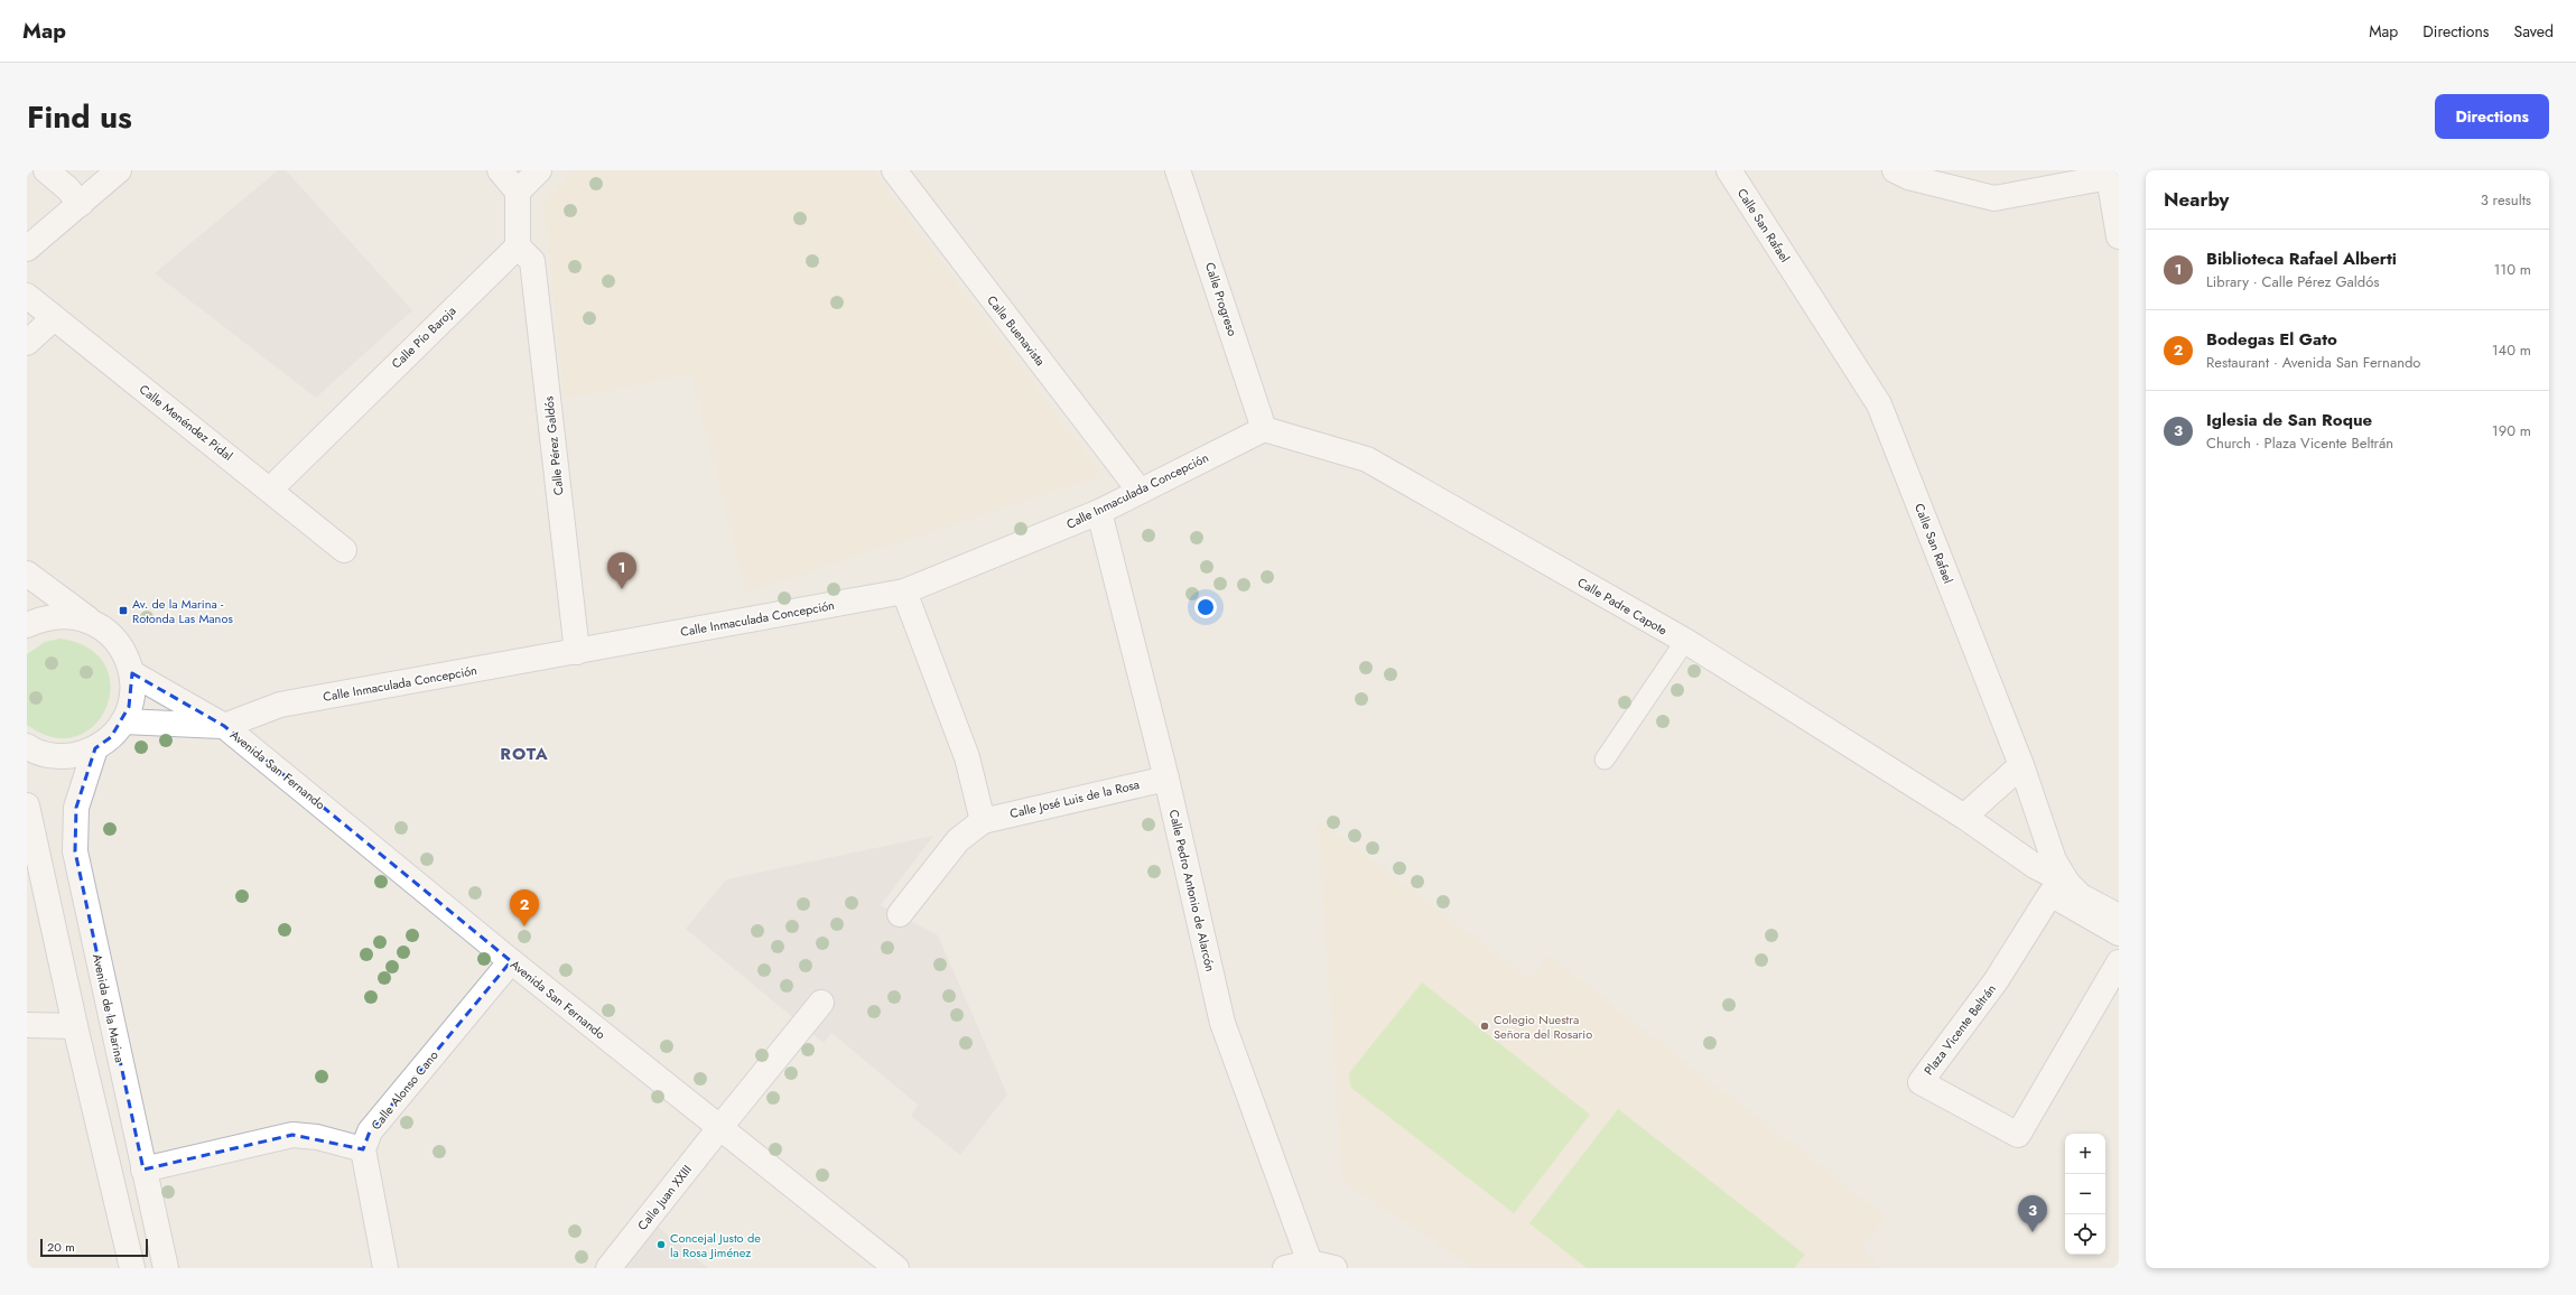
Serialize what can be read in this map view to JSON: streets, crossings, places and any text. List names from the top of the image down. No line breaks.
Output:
{"streets":{"street":["Calle San Rafael","Calle Progreso","Calle Buenavista","Calle Pío Baroja","Calle Menéndez Pidal","Calle Pérez Galdós","Calle Inmaculada Concepción","Calle Padre Capote","Avenida San Fernando","Calle José Luis de la Rosa","Calle Pedro Antonio de Alarcón","Avenida de la Marina","Plaza Vicente Beltrán","Calle Alonso Cano","Calle Juan XXIII"]},"crossings":[["Calle San Rafael","Calle Padre Capote"],["Calle Progreso","Calle Inmaculada Concepción"],["Calle Progreso","Calle Padre Capote"],["Calle Buenavista","Calle Inmaculada Concepción"],["Calle Pío Baroja","Calle Menéndez Pidal"],["Calle Pío Baroja","Calle Pérez Galdós"],["Calle Pérez Galdós","Calle Inmaculada Concepción"],["Calle Inmaculada Concepción","Calle Padre Capote"],["Calle Inmaculada Concepción","Avenida San Fernando"],["Calle Inmaculada Concepción","Calle Pedro Antonio de Alarcón"],["Avenida San Fernando","Calle Alonso Cano"],["Avenida San Fernando","Calle Juan XXIII"],["Calle José Luis de la Rosa","Calle Pedro Antonio de Alarcón"]],"districts":["ROTA"],"places":{"transit":["Av. de la Marina - Rotonda Las Manos"],"other":["Colegio Nuestra Señora del Rosario","Concejal Justo de la Rosa Jiménez"]},"scale_bar":"20 m","page":{"header":"Map","nav":["Map","Directions","Saved"],"title":"Find us","buttons":"Directions","heading":["Nearby","3 results"],"list":[{"mark":"1","name":"Biblioteca Rafael Alberti","note":"Library · Calle Pérez Galdós","value":"110 m"},{"mark":"2","name":"Bodegas El Gato","note":"Restaurant · Avenida San Fernando","value":"140 m"},{"mark":"3","name":"Iglesia de San Roque","note":"Church · Plaza Vicente Beltrán","value":"190 m"}],"pins":["1","2","3"],"map_buttons":["+","−"],"scale":"20 m"}}
